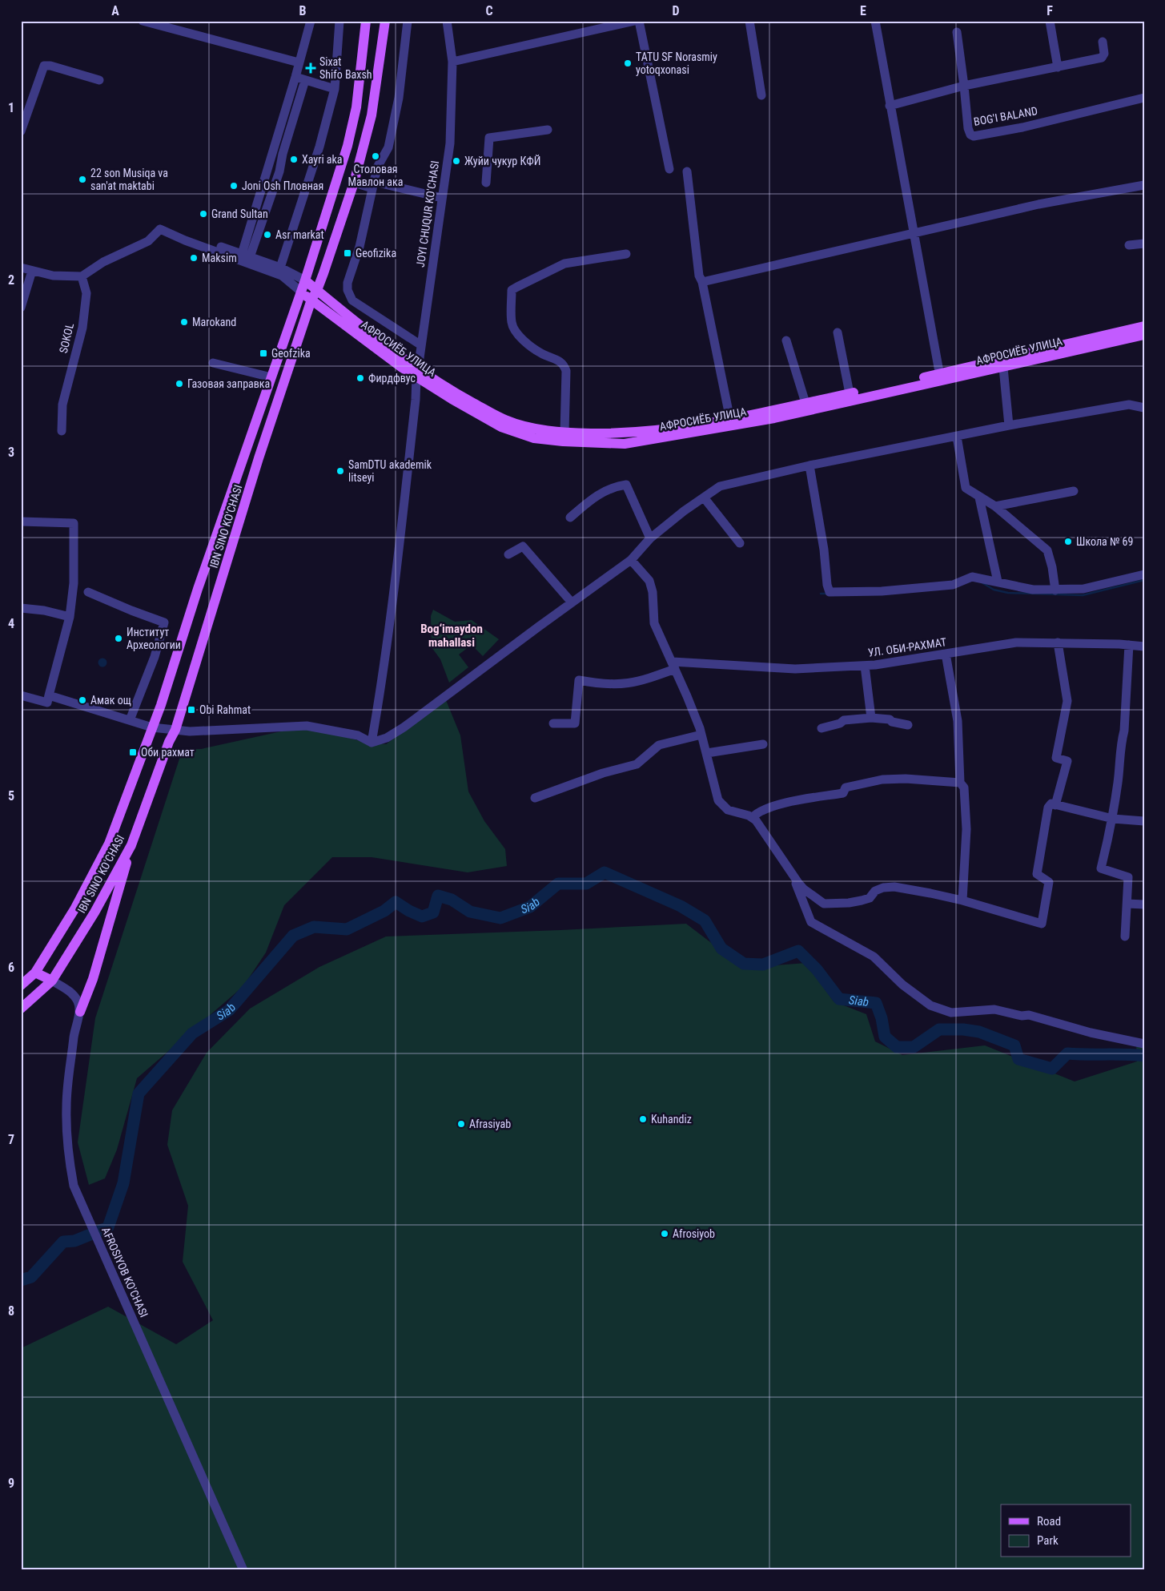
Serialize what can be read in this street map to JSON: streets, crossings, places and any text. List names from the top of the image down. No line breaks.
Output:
{"streets":{"main road":["АФРОСИЁБ УЛИЦА","IBN SINO KO'CHASI"],"street":["BOG'I BALAND","JOYI CHUQUR KO'CHASI","SOKOL","УЛ. ОБИ-РАХМАТ","AFROSIYOB KO'CHASI"]},"crossings":[["JOYI CHUQUR KO'CHASI","АФРОСИЁБ УЛИЦА"],["АФРОСИЁБ УЛИЦА","IBN SINO KO'CHASI"]],"districts":["Bog‘imaydon mahallasi"],"water":["Siab"],"places":{"other":["TATU SF Norasmiy yotoqxonasi","Столовая Мавлон ака","Xayri aka","Жуйи чукур КФЙ","22 son Musiqa va san'at maktabi","Joni Osh Пловная","Grand Sultan","Asr markat","Maksim","Marokand","Фирдфвус","Газовая заправка","SamDTU akademik litseyi","Школа № 69","Институт Археологии","Амак ощ","Kuhandiz","Afrasiyab","Afrosiyob"],"health":["Sixat Shifo Baxsh"],"transit":["Geofizika","Geofzika","Obi Rahmat","Оби рахмат"]},"legend":["Road","Park"],"grid":{"columns":["A","B","C","D","E","F"],"rows":["1","2","3","4","5","6","7","8","9"]}}
